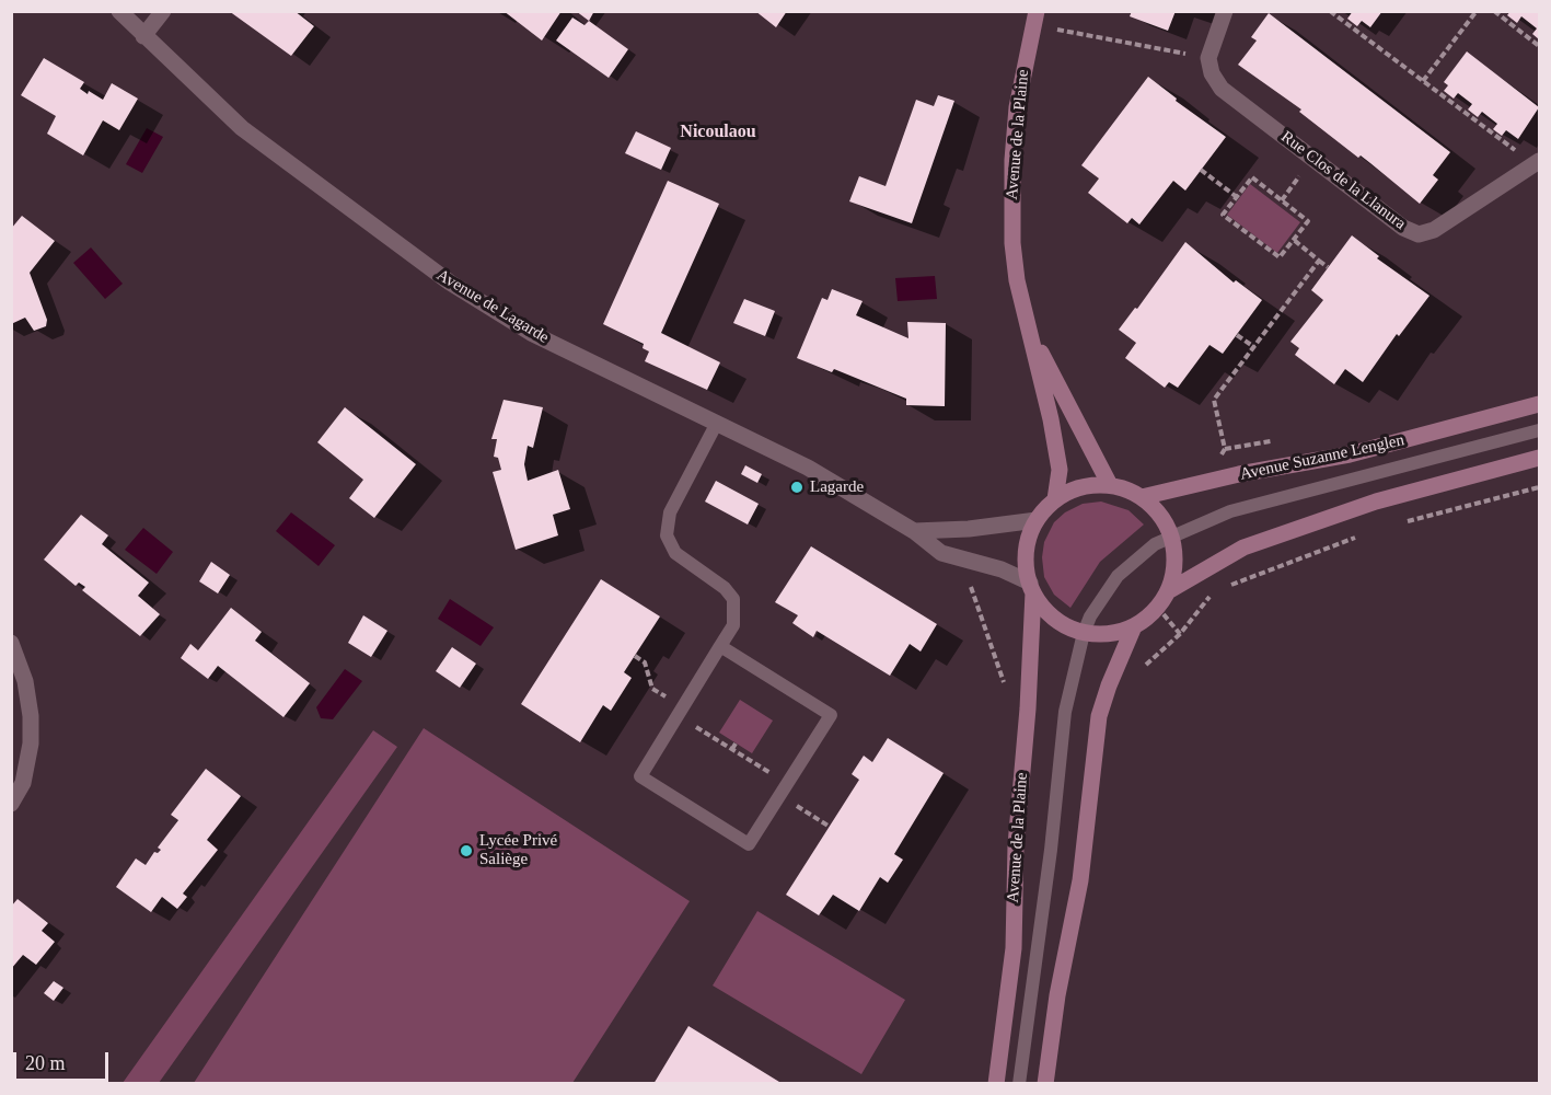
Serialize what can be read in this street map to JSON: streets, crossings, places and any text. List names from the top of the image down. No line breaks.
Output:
{"streets":{"street":["Avenue de la Plaine","Rue Clos de la Llanura","Avenue de Lagarde","Avenue Suzanne Lenglen"]},"crossings":[["Avenue de la Plaine","Avenue de Lagarde"]],"districts":["Nicoulaou"],"places":["Lagarde","Lycée Privé Saliège"],"scale_bar":"20 m"}
